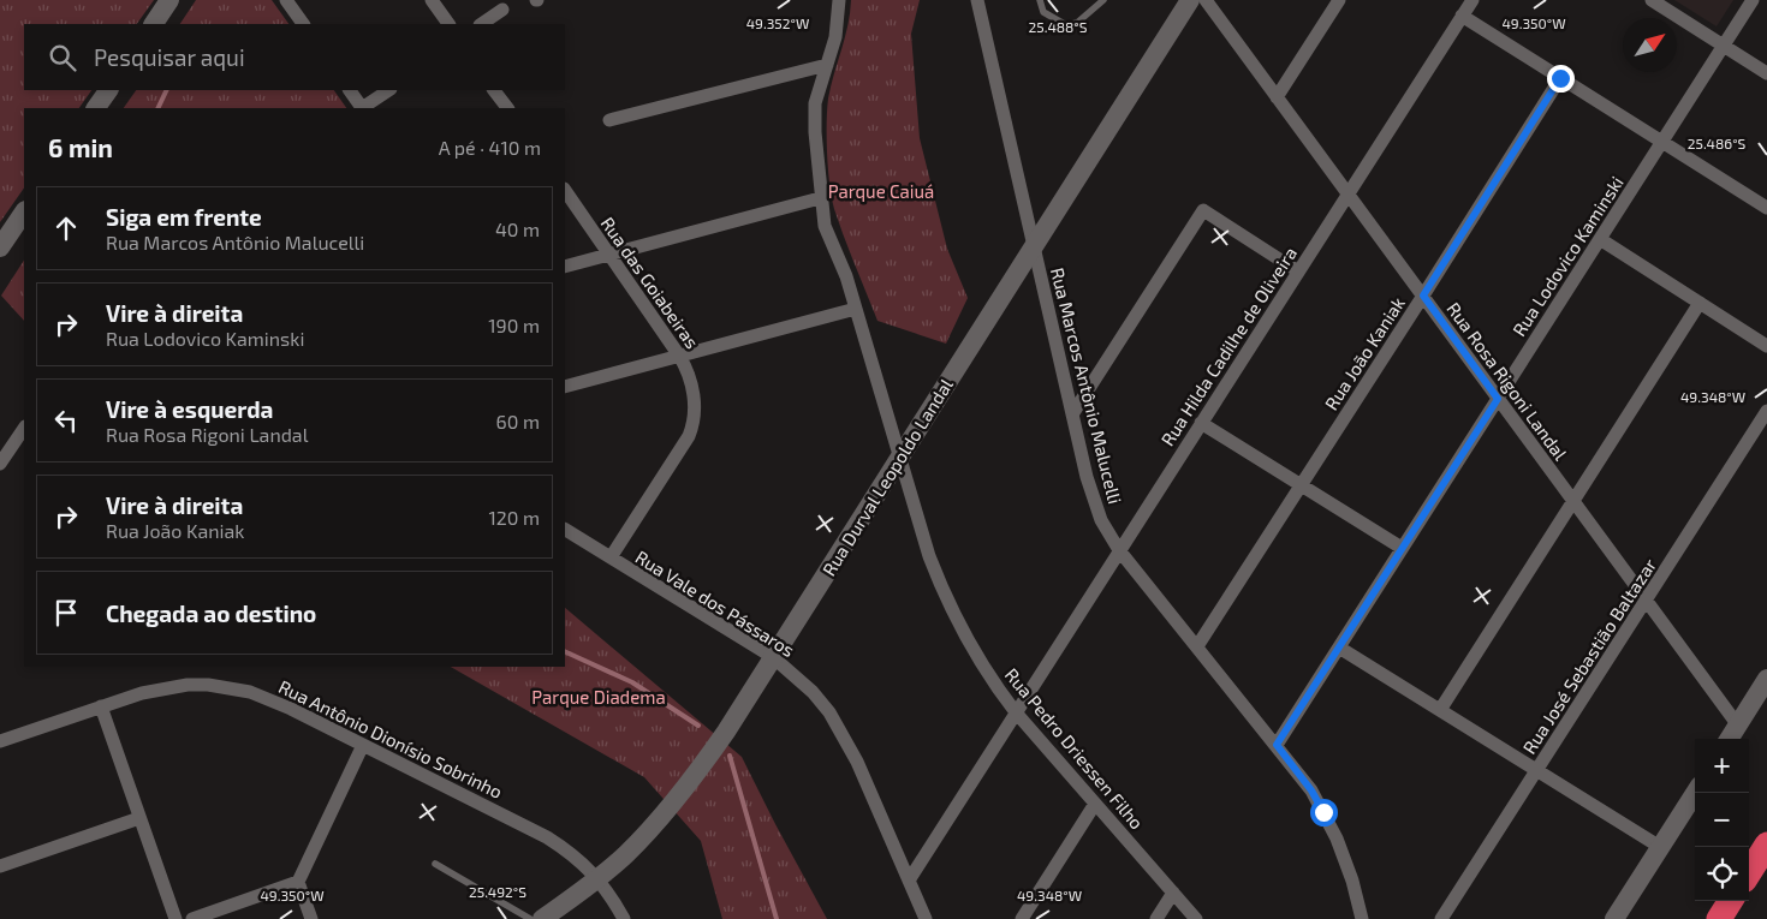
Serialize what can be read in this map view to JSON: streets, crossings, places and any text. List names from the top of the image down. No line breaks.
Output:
{"streets":{"street":["Rua Lodovico Kaminski","Rua das Goiabeiras","Rua Hilda Cadilhe de Oliveira","Rua João Kaniak","Rua Rosa Rigoni Landal","Rua Marcos Antônio Malucelli","Rua Durval Leopoldo Landal","Rua Vale dos Pássaros","Rua José Sebastião Baltazar","Rua Antônio Dionísio Sobrinho","Rua Pedro Driessen Filho"]},"crossings":[["Rua Lodovico Kaminski","Rua Rosa Rigoni Landal"],["Rua Lodovico Kaminski","Rua Marcos Antônio Malucelli"],["Rua das Goiabeiras","Rua Vale dos Pássaros"],["Rua Hilda Cadilhe de Oliveira","Rua Rosa Rigoni Landal"],["Rua Hilda Cadilhe de Oliveira","Rua Marcos Antônio Malucelli"],["Rua Hilda Cadilhe de Oliveira","Rua Vale dos Pássaros"],["Rua Hilda Cadilhe de Oliveira","Rua Pedro Driessen Filho"],["Rua João Kaniak","Rua Rosa Rigoni Landal"],["Rua João Kaniak","Rua Marcos Antônio Malucelli"],["Rua Rosa Rigoni Landal","Rua José Sebastião Baltazar"],["Rua Marcos Antônio Malucelli","Rua Durval Leopoldo Landal"],["Rua Durval Leopoldo Landal","Rua Vale dos Pássaros"],["Rua Durval Leopoldo Landal","Rua Antônio Dionísio Sobrinho"],["Rua Durval Leopoldo Landal","Rua Pedro Driessen Filho"]],"parks":["Parque Caiuá","Parque Diadema"],"north":"top right","page":{"search":"Pesquisar aqui","heading":["6 min","A pé · 410 m"],"list":[["Siga em frente","Rua Marcos Antônio Malucelli","40 m"],["Vire à direita","Rua Lodovico Kaminski","190 m"],["Vire à esquerda","Rua Rosa Rigoni Landal","60 m"],["Vire à direita","Rua João Kaniak","120 m"],"Chegada ao destino"],"map_buttons":["+","−"]},"coordinates":["49.352°W","49.350°W","25.488°S","25.486°S","49.348°W","25.492°S"]}
